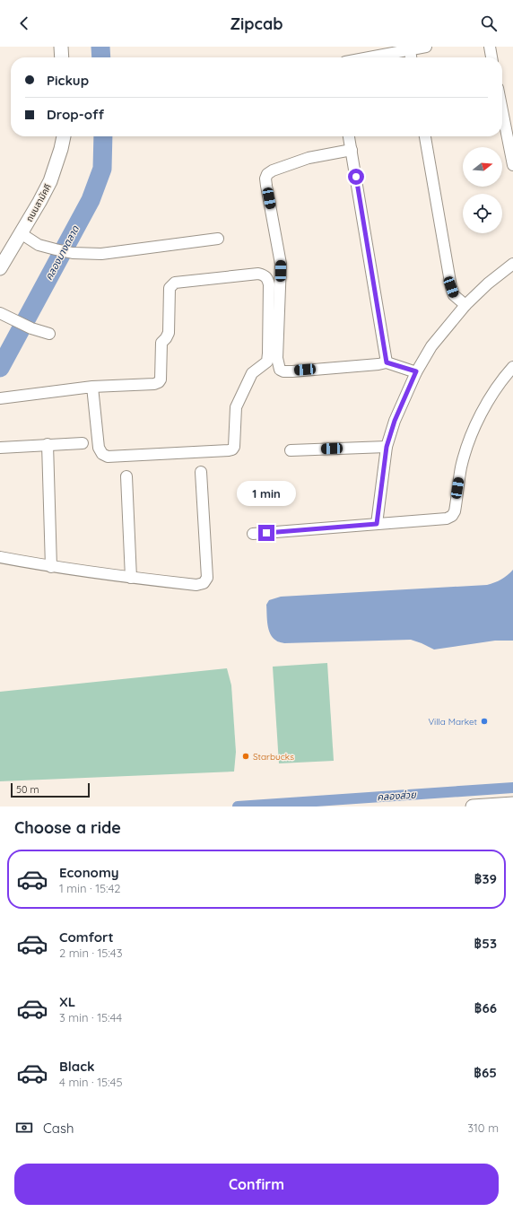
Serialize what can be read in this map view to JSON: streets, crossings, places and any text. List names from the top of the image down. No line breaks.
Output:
{"streets":{"main road":["ถนนสามัคคี"]},"water":["คลองบางตลาด","คลองส่วย"],"places":["Villa Market","Starbucks"],"scale_bar":"50 m","north":"right","page":{"header":"Zipcab","banner":["Pickup","Drop-off"],"bubble":"1 min","scale":"50 m","heading":"Choose a ride","list":[{"name":"Economy","note":"1 min · 15:42","value":"฿39"},{"name":"Comfort","note":"2 min · 15:43","value":"฿53"},{"name":"XL","note":"3 min · 15:44","value":"฿66"},{"name":"Black","note":"4 min · 15:45","value":"฿65"}],"pay":["Cash","310 m"],"buttons":"Confirm"}}
